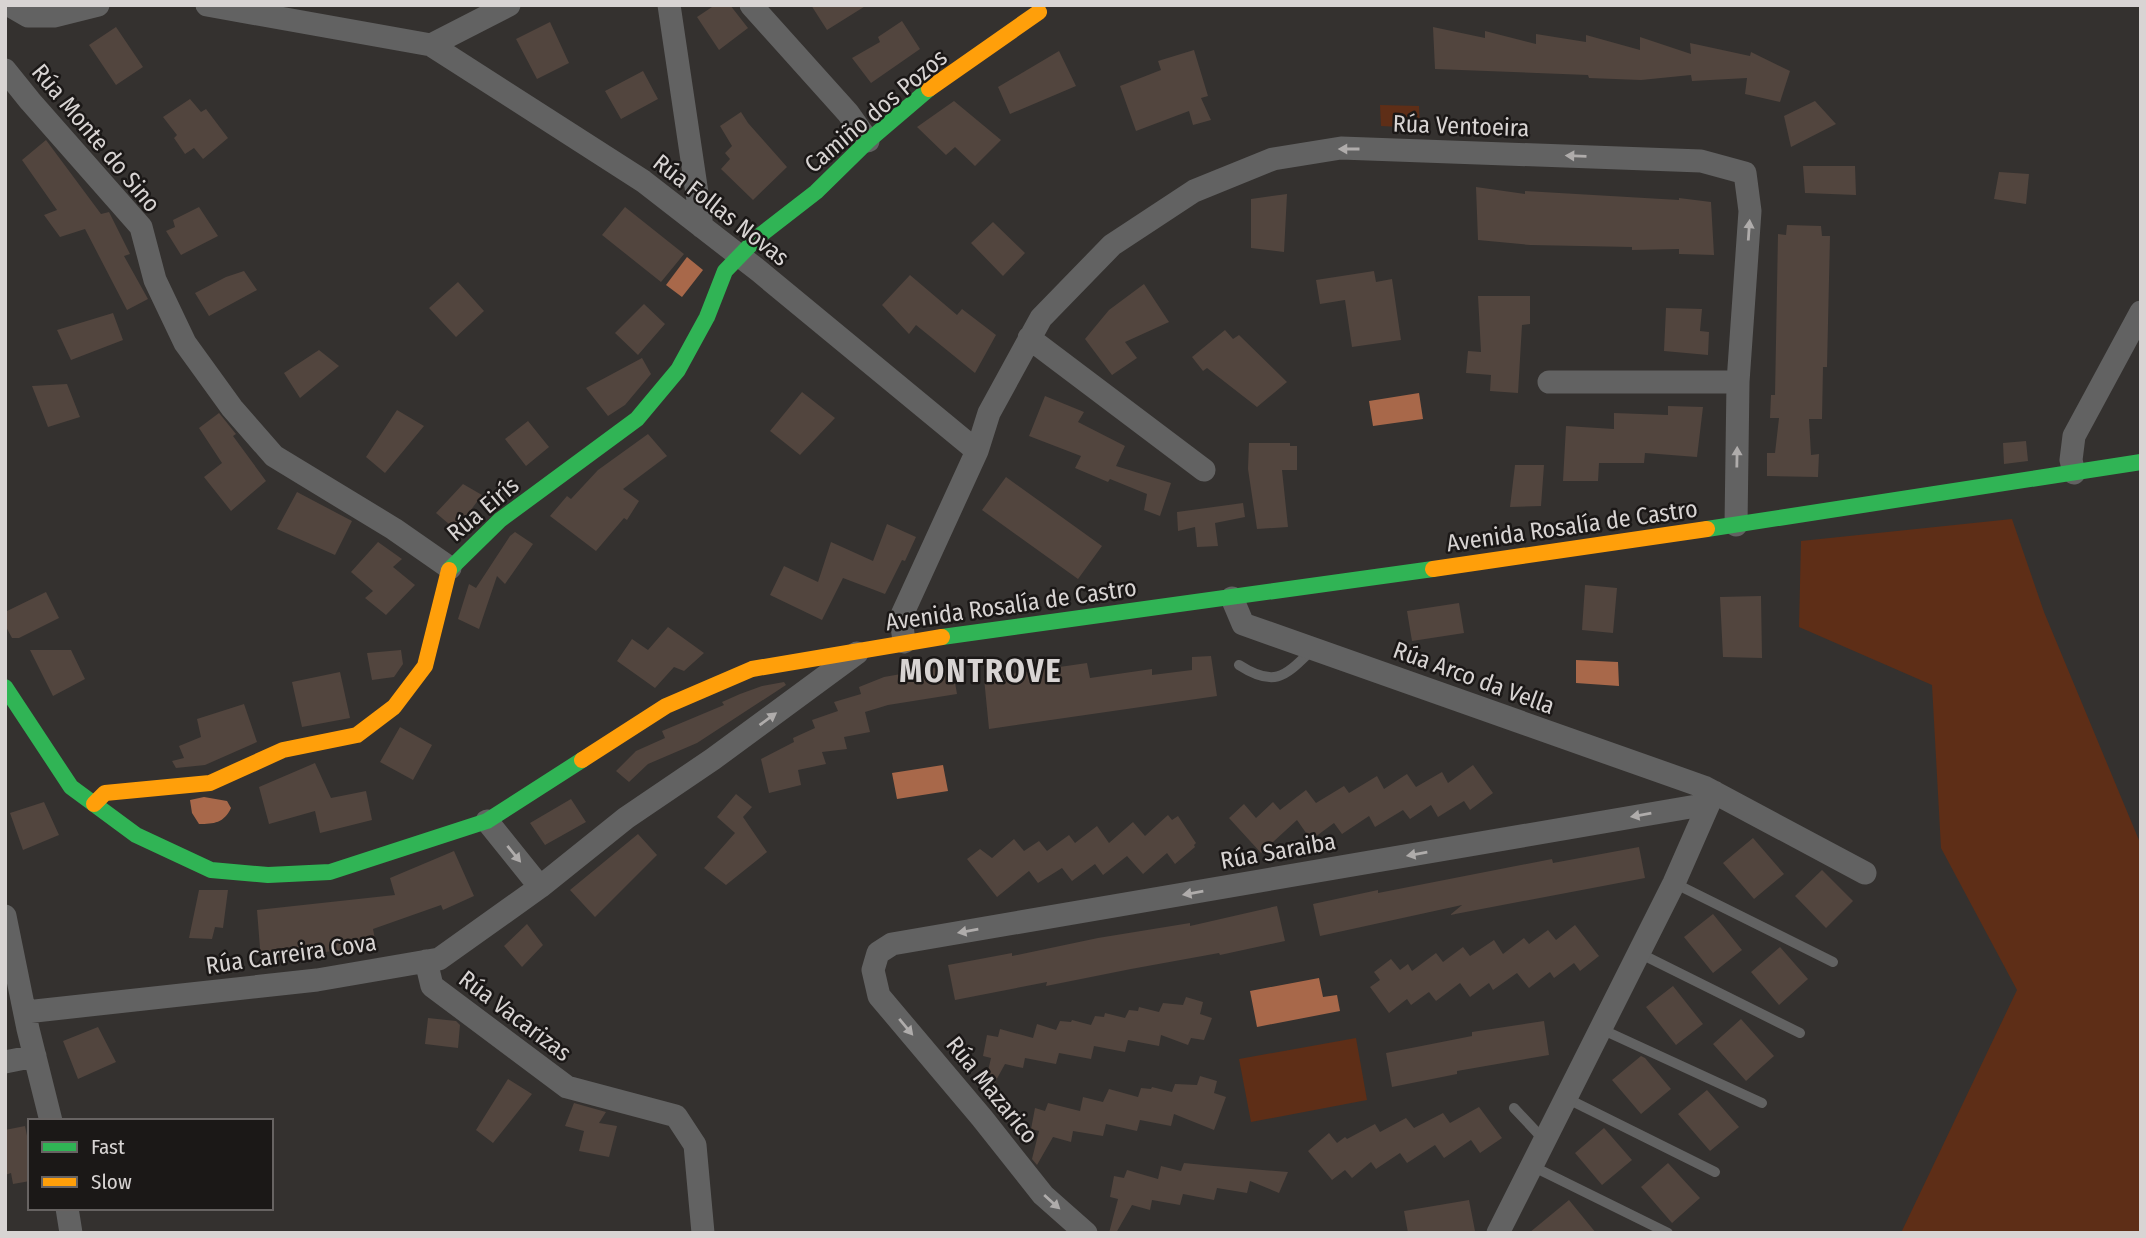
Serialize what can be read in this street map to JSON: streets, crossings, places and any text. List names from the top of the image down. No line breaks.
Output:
{"streets":{"street":["Camiño dos Pozos","Rúa Ventoeira","Rúa Monte do Sino","Rúa Follas Novas","Rúa Eirís","Avenida Rosalía de Castro","Rúa Arco da Vella","Rúa Saraiba","Rúa Carreira Cova","Rúa Vacarizas","Rúa Mazarico"]},"crossings":[["Camiño dos Pozos","Rúa Follas Novas"],["Camiño dos Pozos","Rúa Eirís"],["Rúa Ventoeira","Rúa Follas Novas"],["Rúa Ventoeira","Avenida Rosalía de Castro"],["Rúa Monte do Sino","Rúa Eirís"],["Rúa Follas Novas","Rúa Eirís"],["Rúa Eirís","Avenida Rosalía de Castro"],["Avenida Rosalía de Castro","Rúa Arco da Vella"],["Avenida Rosalía de Castro","Rúa Carreira Cova"],["Rúa Arco da Vella","Rúa Saraiba"],["Rúa Saraiba","Rúa Mazarico"],["Rúa Carreira Cova","Rúa Vacarizas"]],"one_way":["Rúa Saraiba","Rúa Carreira Cova","Rúa Mazarico"],"districts":["MONTROVE"],"legend":["Fast","Slow"]}
